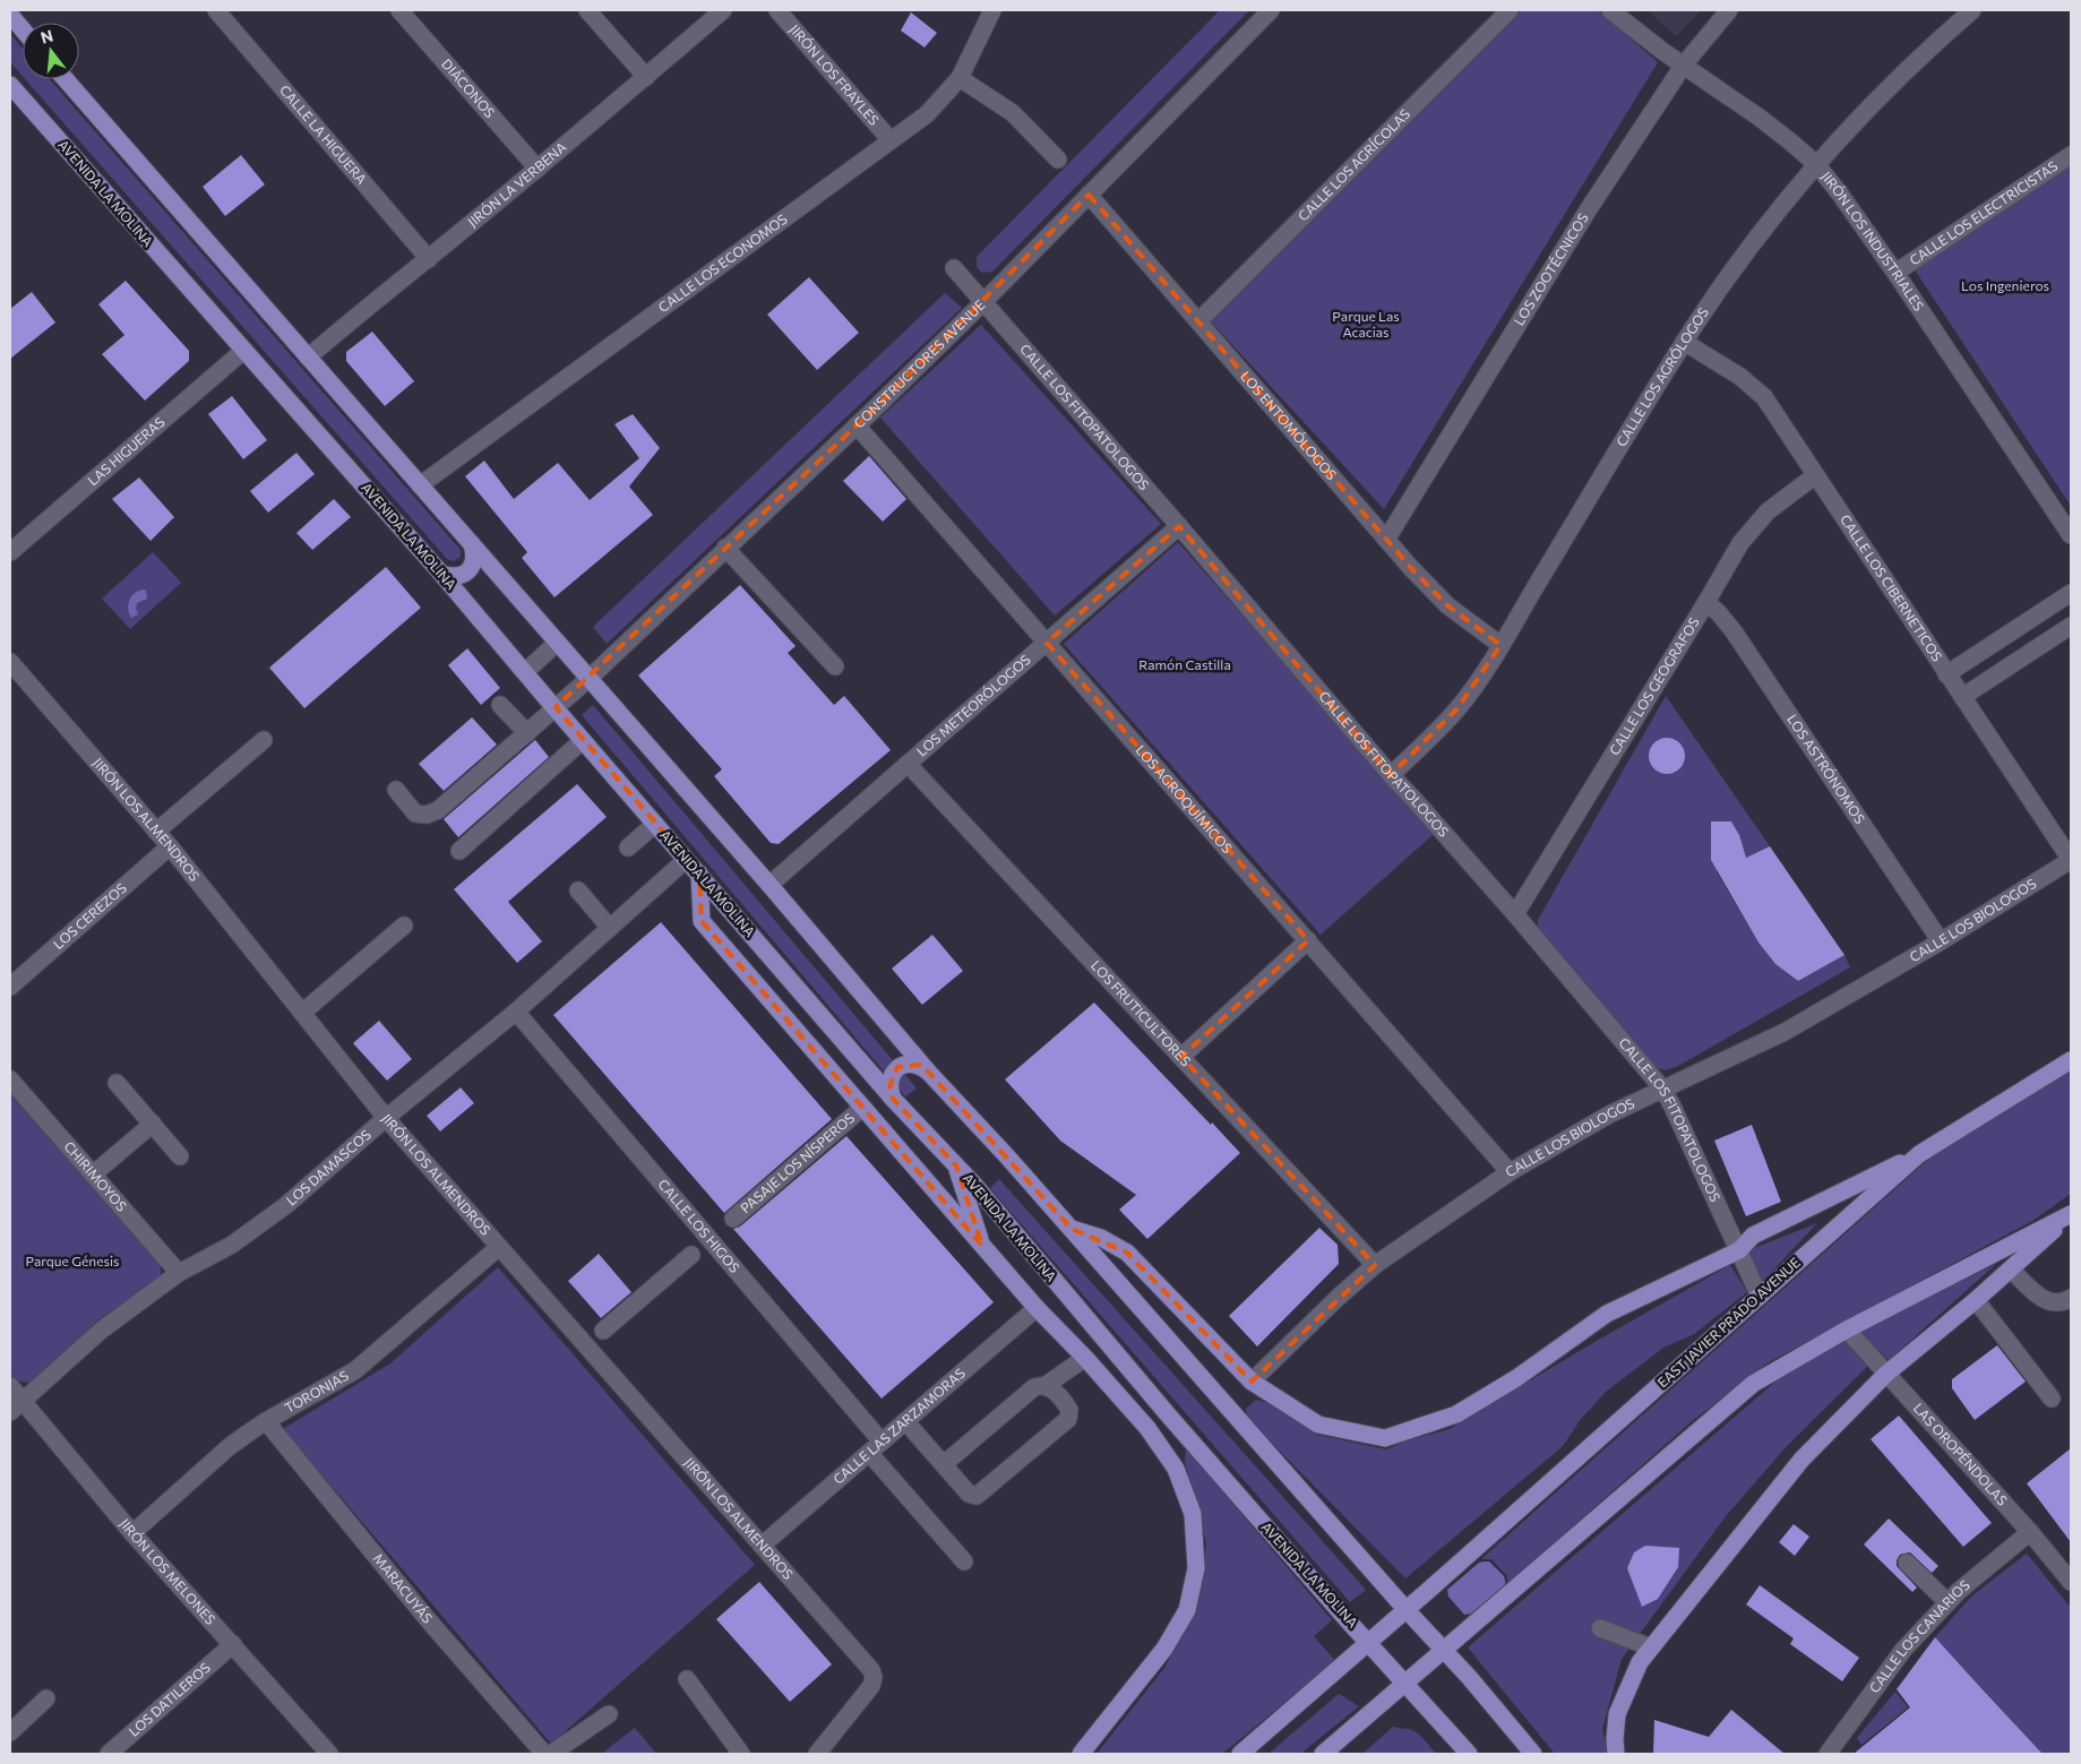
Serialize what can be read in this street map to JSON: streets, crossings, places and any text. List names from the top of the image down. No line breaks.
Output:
{"streets":{"main road":["AVENIDA LA MOLINA","EAST JAVIER PRADO AVENUE"],"street":["JIRÓN LOS FRAYLES","DIÁCONOS","CALLE LA HIGUERA","CALLE LOS AGRÍCOLAS","JIRÓN LA VERBENA","CALLE LOS ELECTRICISTAS","JIRÓN LOS INDUSTRIALES","CALLE LOS ECONOMOS","LOS ZOOTÉCNICOS","CONSTRUCTORES AVENUE","CALLE LOS AGRÓLOGOS","CALLE LOS FITOPATOLOGOS","LOS ENTOMÓLOGOS","LAS HIGUERAS","CALLE LOS CIBERNETICOS","CALLE LOS GEOGRAFOS","LOS METEORÓLOGOS","LOS ASTRÓNOMOS","LOS AGROQUÍMICOS","JIRÓN LOS ALMENDROS","LOS CEREZOS","CALLE LOS BIOLOGOS","LOS FRUTICULTORES","PASAJE LOS NÍSPEROS","LOS DAMASCOS","CHIRIMOYOS","CALLE LOS HIGOS","TORONJAS","CALLE LAS ZARZAMORAS","LAS OROPÉNDOLAS","JIRÓN LOS MELONES","MARACUYÁS","CALLE LOS CANARIOS","LOS DATILEROS"]},"crossings":[["JIRÓN LOS FRAYLES","CALLE LOS ECONOMOS"],["DIÁCONOS","JIRÓN LA VERBENA"],["CALLE LA HIGUERA","JIRÓN LA VERBENA"],["CALLE LOS AGRÍCOLAS","LOS ENTOMÓLOGOS"],["AVENIDA LA MOLINA","CONSTRUCTORES AVENUE"],["AVENIDA LA MOLINA","LAS HIGUERAS"],["AVENIDA LA MOLINA","LOS DAMASCOS"],["AVENIDA LA MOLINA","EAST JAVIER PRADO AVENUE"],["CALLE LOS ELECTRICISTAS","JIRÓN LOS INDUSTRIALES"],["JIRÓN LOS INDUSTRIALES","LOS ZOOTÉCNICOS"],["JIRÓN LOS INDUSTRIALES","CALLE LOS AGRÓLOGOS"],["LOS ZOOTÉCNICOS","LOS ENTOMÓLOGOS"],["CONSTRUCTORES AVENUE","CALLE LOS FITOPATOLOGOS"],["CONSTRUCTORES AVENUE","LOS ENTOMÓLOGOS"],["CONSTRUCTORES AVENUE","LOS AGROQUÍMICOS"],["CALLE LOS AGRÓLOGOS","CALLE LOS FITOPATOLOGOS"],["CALLE LOS AGRÓLOGOS","LOS ENTOMÓLOGOS"],["CALLE LOS AGRÓLOGOS","CALLE LOS CIBERNETICOS"],["CALLE LOS FITOPATOLOGOS","CALLE LOS GEOGRAFOS"],["CALLE LOS FITOPATOLOGOS","LOS METEORÓLOGOS"],["CALLE LOS FITOPATOLOGOS","CALLE LOS BIOLOGOS"],["CALLE LOS FITOPATOLOGOS","EAST JAVIER PRADO AVENUE"],["CALLE LOS CIBERNETICOS","CALLE LOS GEOGRAFOS"],["CALLE LOS CIBERNETICOS","CALLE LOS BIOLOGOS"],["CALLE LOS GEOGRAFOS","LOS ASTRÓNOMOS"],["LOS METEORÓLOGOS","LOS AGROQUÍMICOS"],["LOS METEORÓLOGOS","LOS FRUTICULTORES"],["LOS ASTRÓNOMOS","CALLE LOS BIOLOGOS"],["LOS AGROQUÍMICOS","CALLE LOS BIOLOGOS"],["JIRÓN LOS ALMENDROS","LOS CEREZOS"],["JIRÓN LOS ALMENDROS","LOS DAMASCOS"],["JIRÓN LOS ALMENDROS","TORONJAS"],["JIRÓN LOS ALMENDROS","CALLE LAS ZARZAMORAS"],["CALLE LOS BIOLOGOS","LOS FRUTICULTORES"],["LOS DAMASCOS","CHIRIMOYOS"],["LOS DAMASCOS","CALLE LOS HIGOS"],["LOS DAMASCOS","JIRÓN LOS MELONES"],["CALLE LOS HIGOS","CALLE LAS ZARZAMORAS"],["TORONJAS","JIRÓN LOS MELONES"],["TORONJAS","MARACUYÁS"],["LAS OROPÉNDOLAS","CALLE LOS CANARIOS"],["JIRÓN LOS MELONES","LOS DATILEROS"]],"parks":["Los Ingenieros","Parque Las Acacias","Ramón Castilla","Parque Génesis"],"north":"top"}
